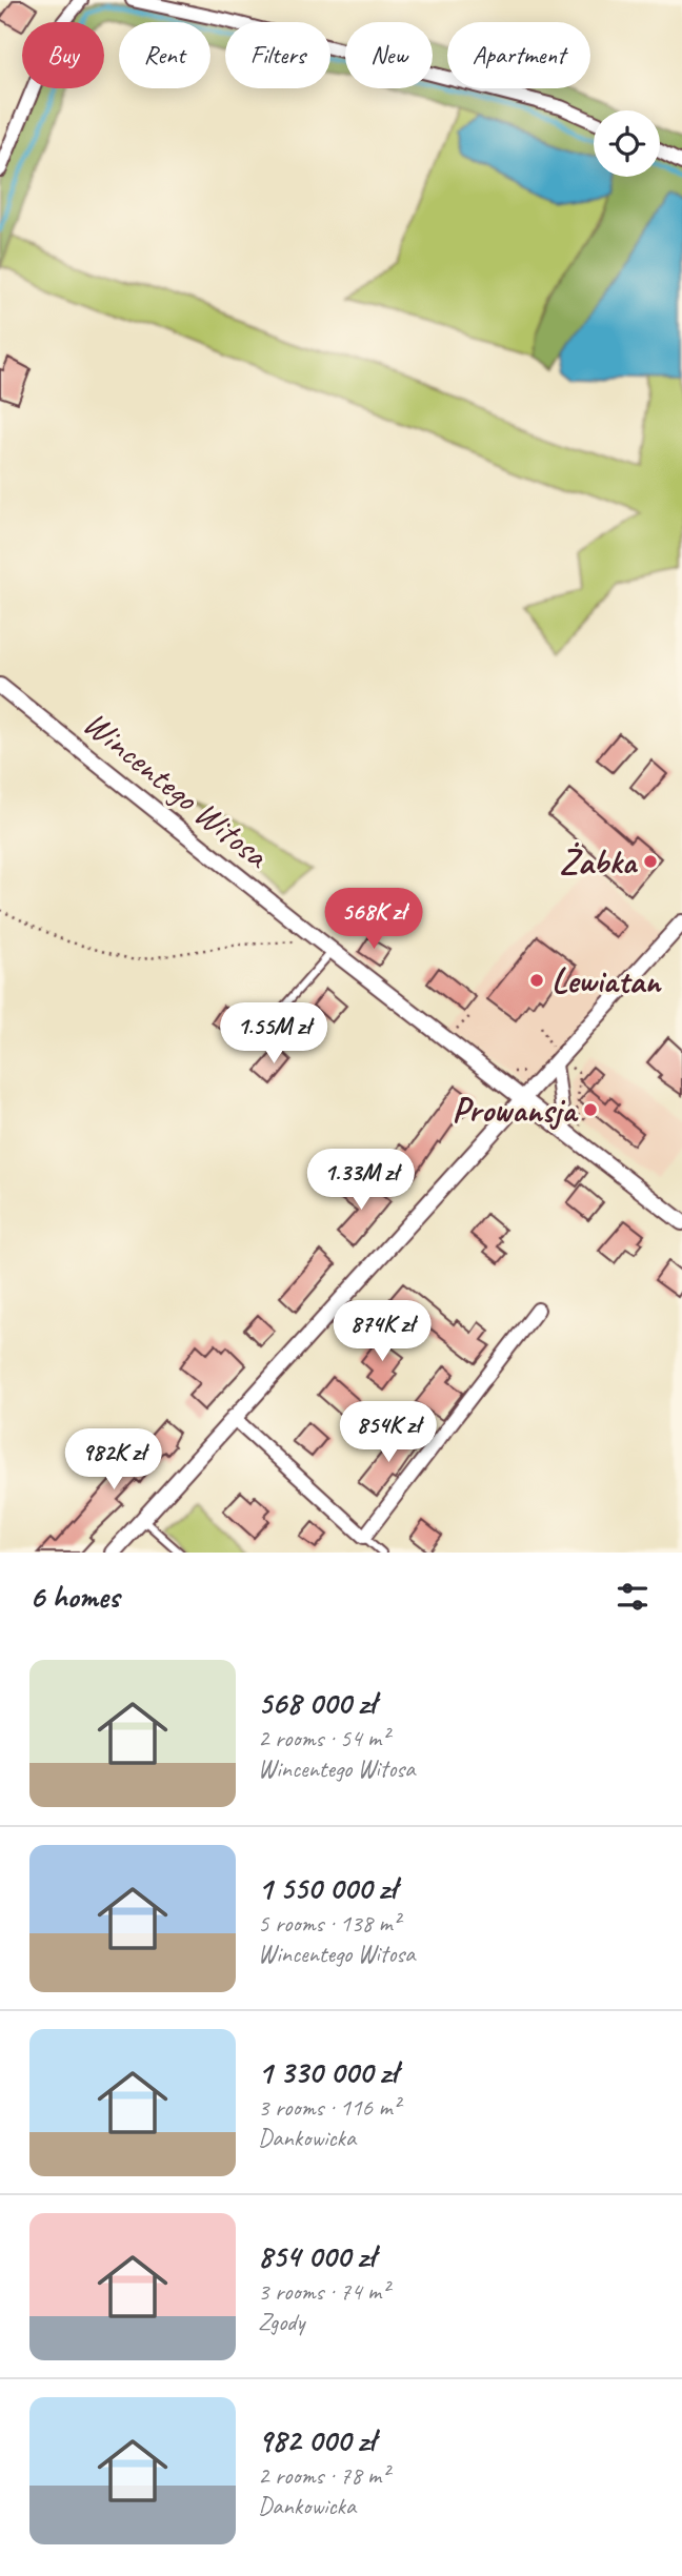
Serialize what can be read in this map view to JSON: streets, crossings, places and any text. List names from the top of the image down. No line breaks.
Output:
{"streets":{"street":["Wincentego Witosa"]},"places":["Żabka","Lewiatan","Prowansja"],"page":{"chip":["Buy","Rent","Filters","New","Apartment"],"price":["568K zł","1.55M zł","1.33M zł","874K zł","854K zł","982K zł"],"heading":"6 homes","list":[{"name":"568 000 zł","note":"2 rooms · 54 m² · Wincentego Witosa"},{"name":"1 550 000 zł","note":"5 rooms · 138 m² · Wincentego Witosa"},{"name":"1 330 000 zł","note":"3 rooms · 116 m² · Dankowicka"},{"name":"854 000 zł","note":"3 rooms · 74 m² · Zgody"},{"name":"982 000 zł","note":"2 rooms · 78 m² · Dankowicka"}]}}
